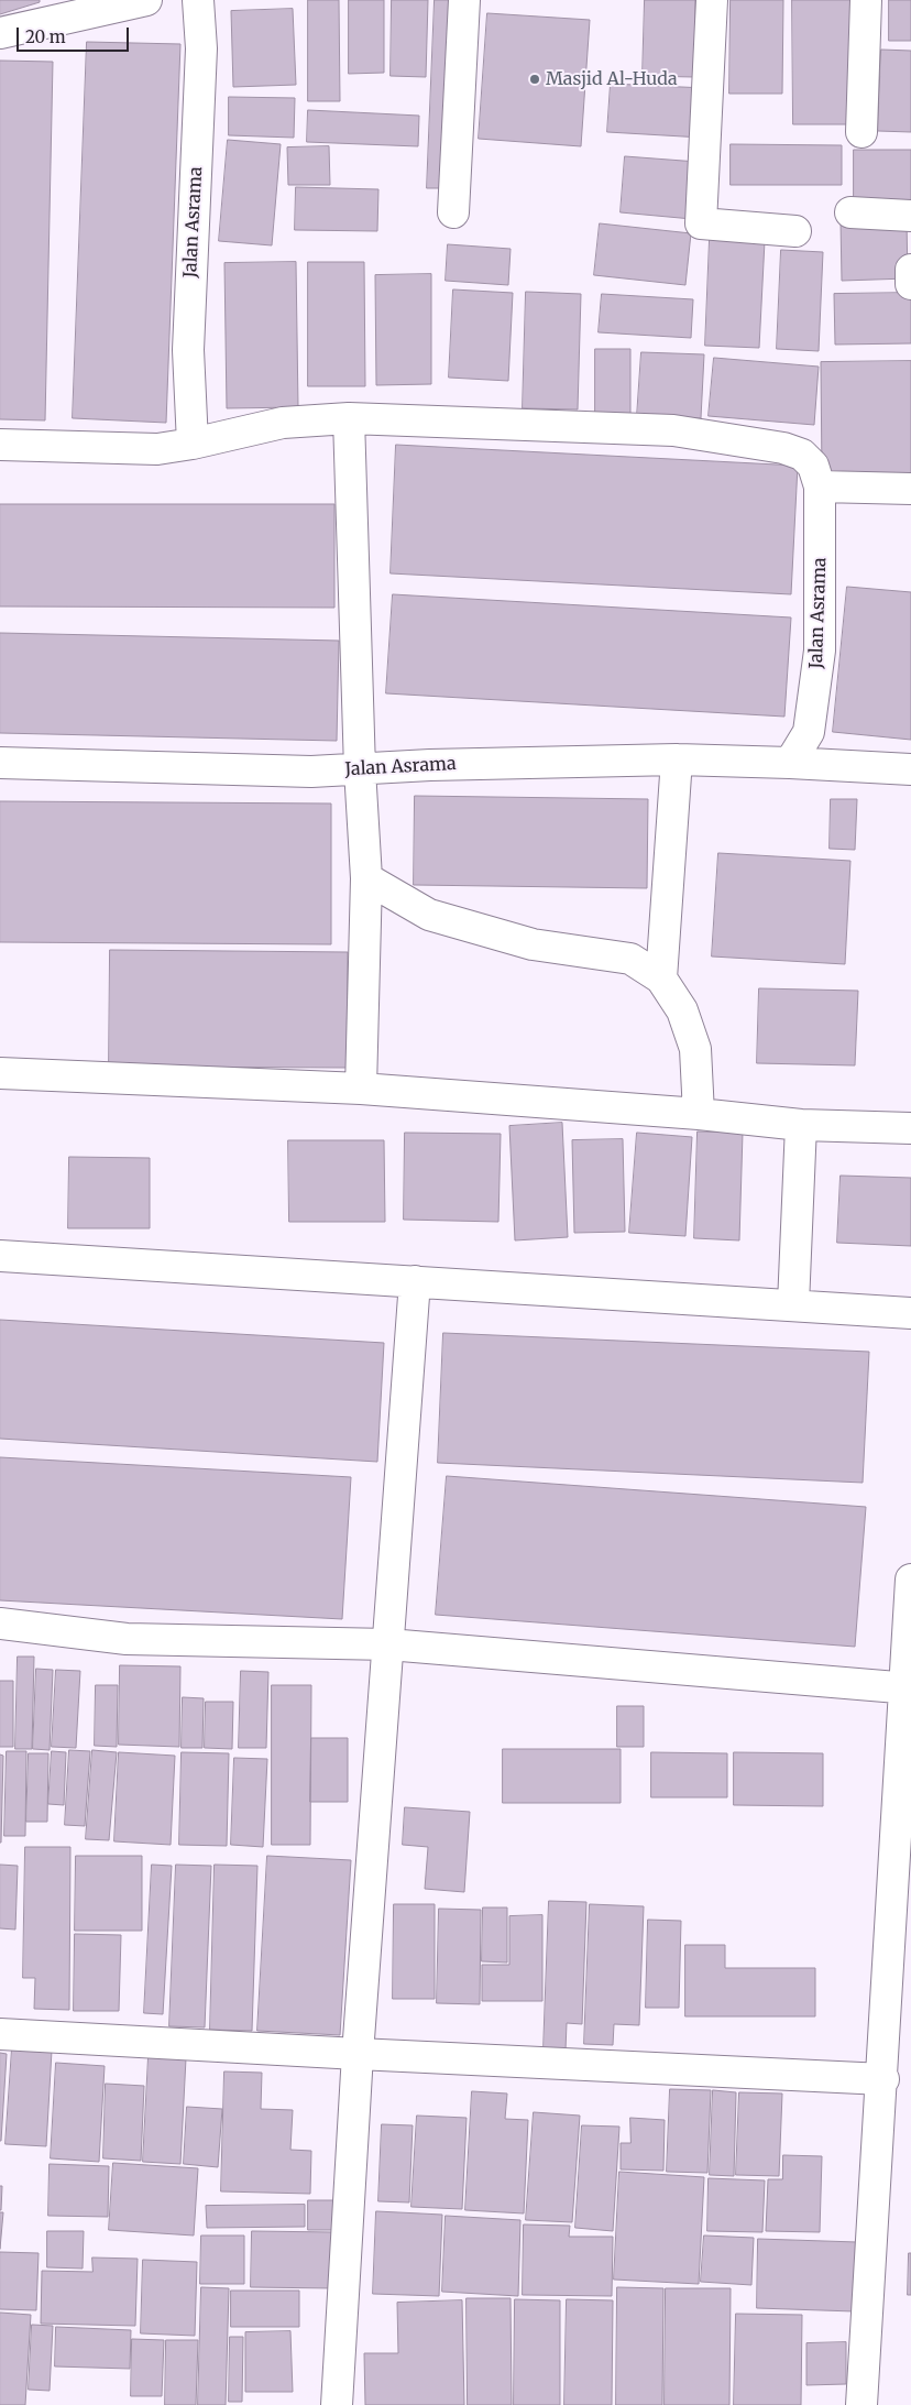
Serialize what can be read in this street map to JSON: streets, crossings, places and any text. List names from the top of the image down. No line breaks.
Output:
{"streets":{"street":["Jalan Asrama"]},"places":["Masjid Al-Huda"],"scale_bar":"20 m"}
